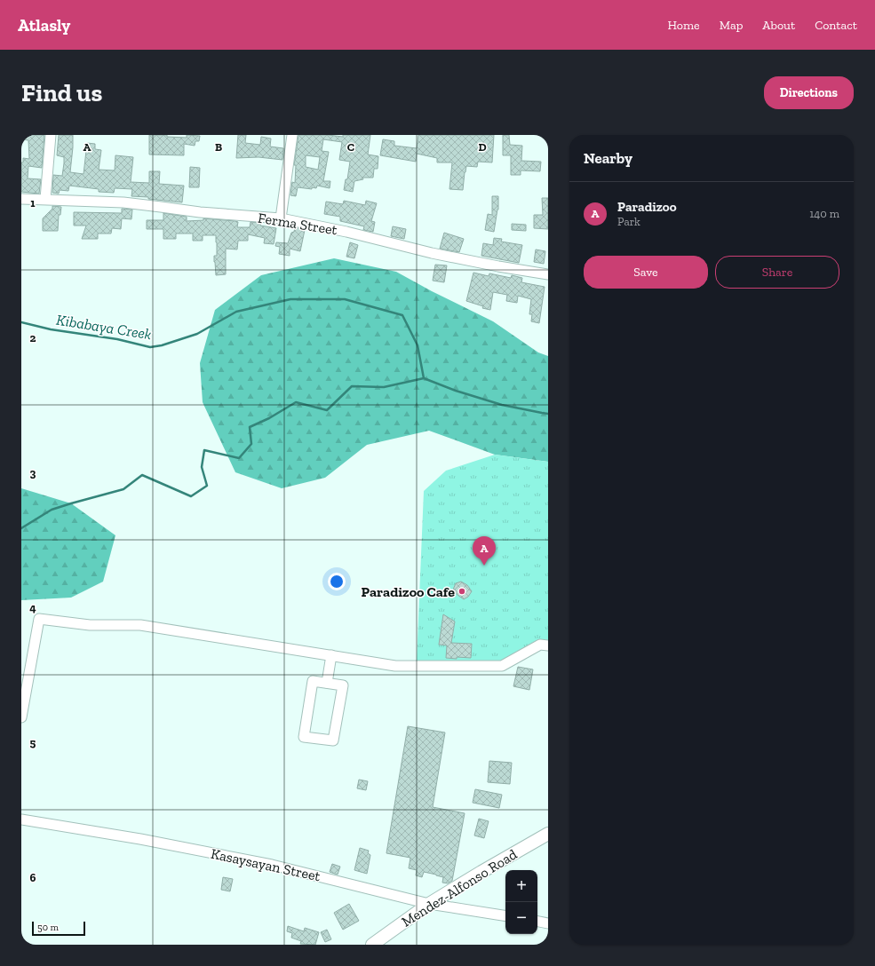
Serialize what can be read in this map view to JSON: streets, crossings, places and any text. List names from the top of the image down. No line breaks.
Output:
{"streets":{"main road":["Mendez-Alfonso Road"],"street":["Ferma Street","Kasaysayan Street"]},"crossings":[["Kasaysayan Street","Mendez-Alfonso Road"]],"water":["Kibabaya Creek"],"places":["Paradizoo Cafe"],"scale_bar":"50 m","page":{"header":"Atlasly","nav":["Home","Map","About","Contact"],"buttons":["Directions",["Save","Share"]],"title":"Find us","heading":"Nearby","list":[{"mark":"A","name":"Paradizoo","note":"Park","value":"140 m"}],"pins":"A","map_buttons":["+","−"],"scale":"50 m"},"grid":{"columns":["A","B","C","D"],"rows":["1","2","3","4","5","6"]}}
